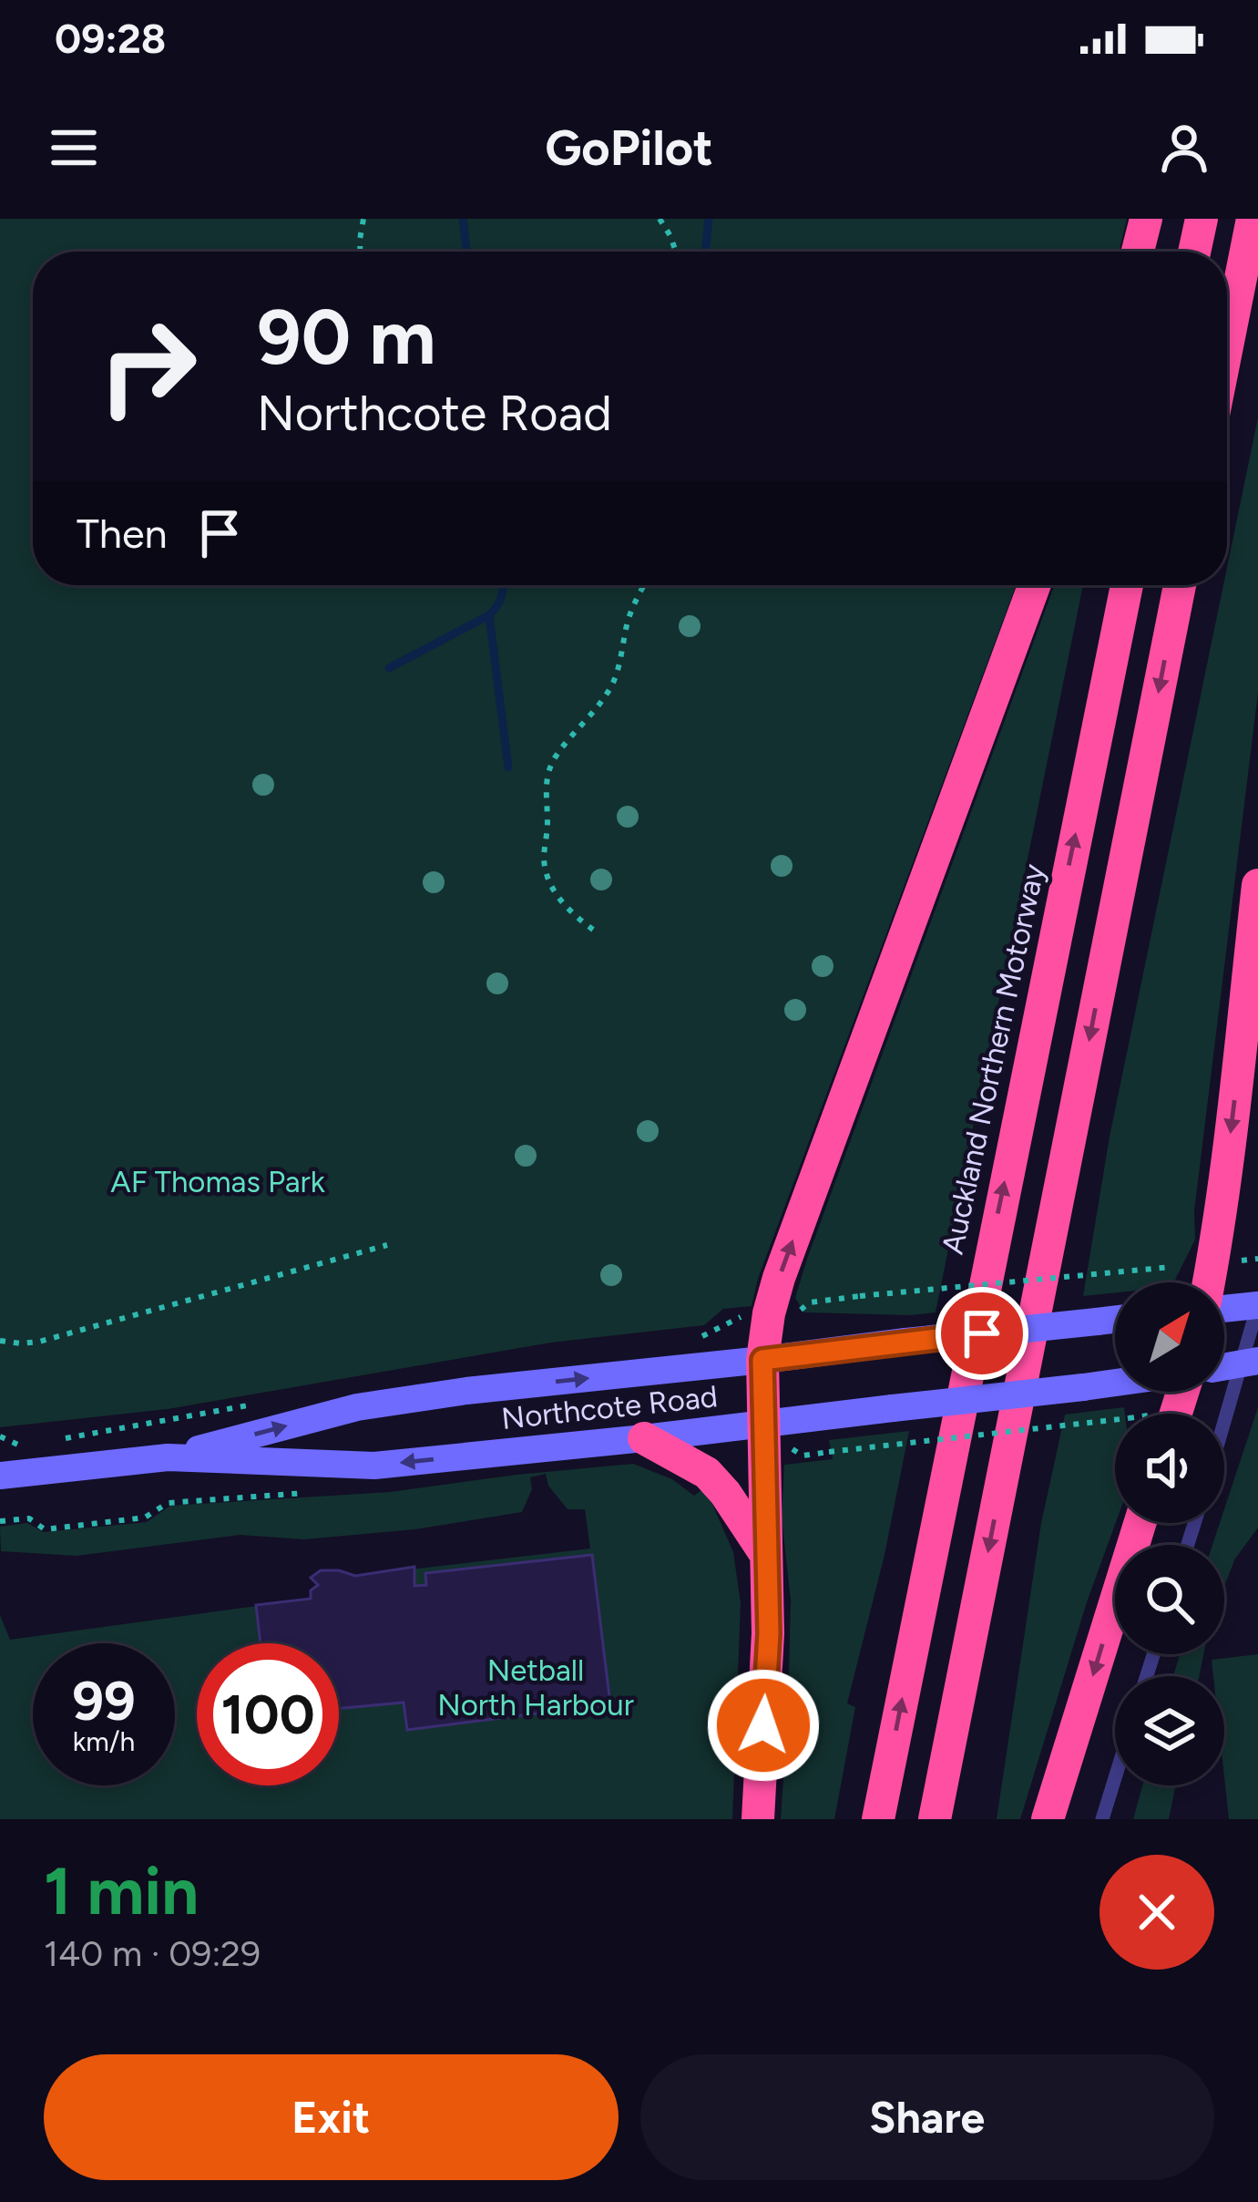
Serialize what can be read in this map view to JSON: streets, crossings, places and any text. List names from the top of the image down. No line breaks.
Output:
{"streets":{"highway":["Auckland Northern Motorway"],"main road":["Northcote Road"]},"parks":["AF Thomas Park","Netball North Harbour"],"north":"top right","page":{"status":"09:28","header":"GoPilot","turn":["90 m","Northcote Road"],"then":"Then","speed":"99 km/h","limit":"100","heading":["1 min","140 m · 09:29"],"buttons":["Exit","Share"]}}
